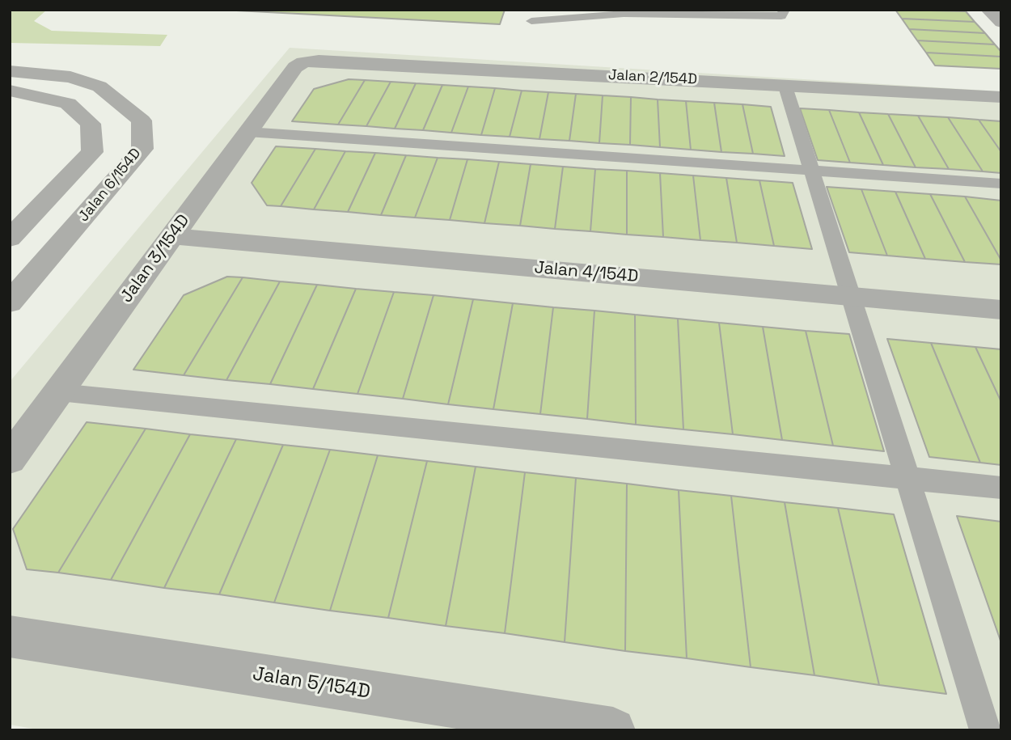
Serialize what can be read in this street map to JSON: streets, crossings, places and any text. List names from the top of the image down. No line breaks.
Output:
{"streets":{"street":["Jalan 2/154D","Jalan 6/154D","Jalan 3/154D","Jalan 4/154D","Jalan 5/154D"]},"crossings":[["Jalan 2/154D","Jalan 3/154D"],["Jalan 3/154D","Jalan 4/154D"]]}
